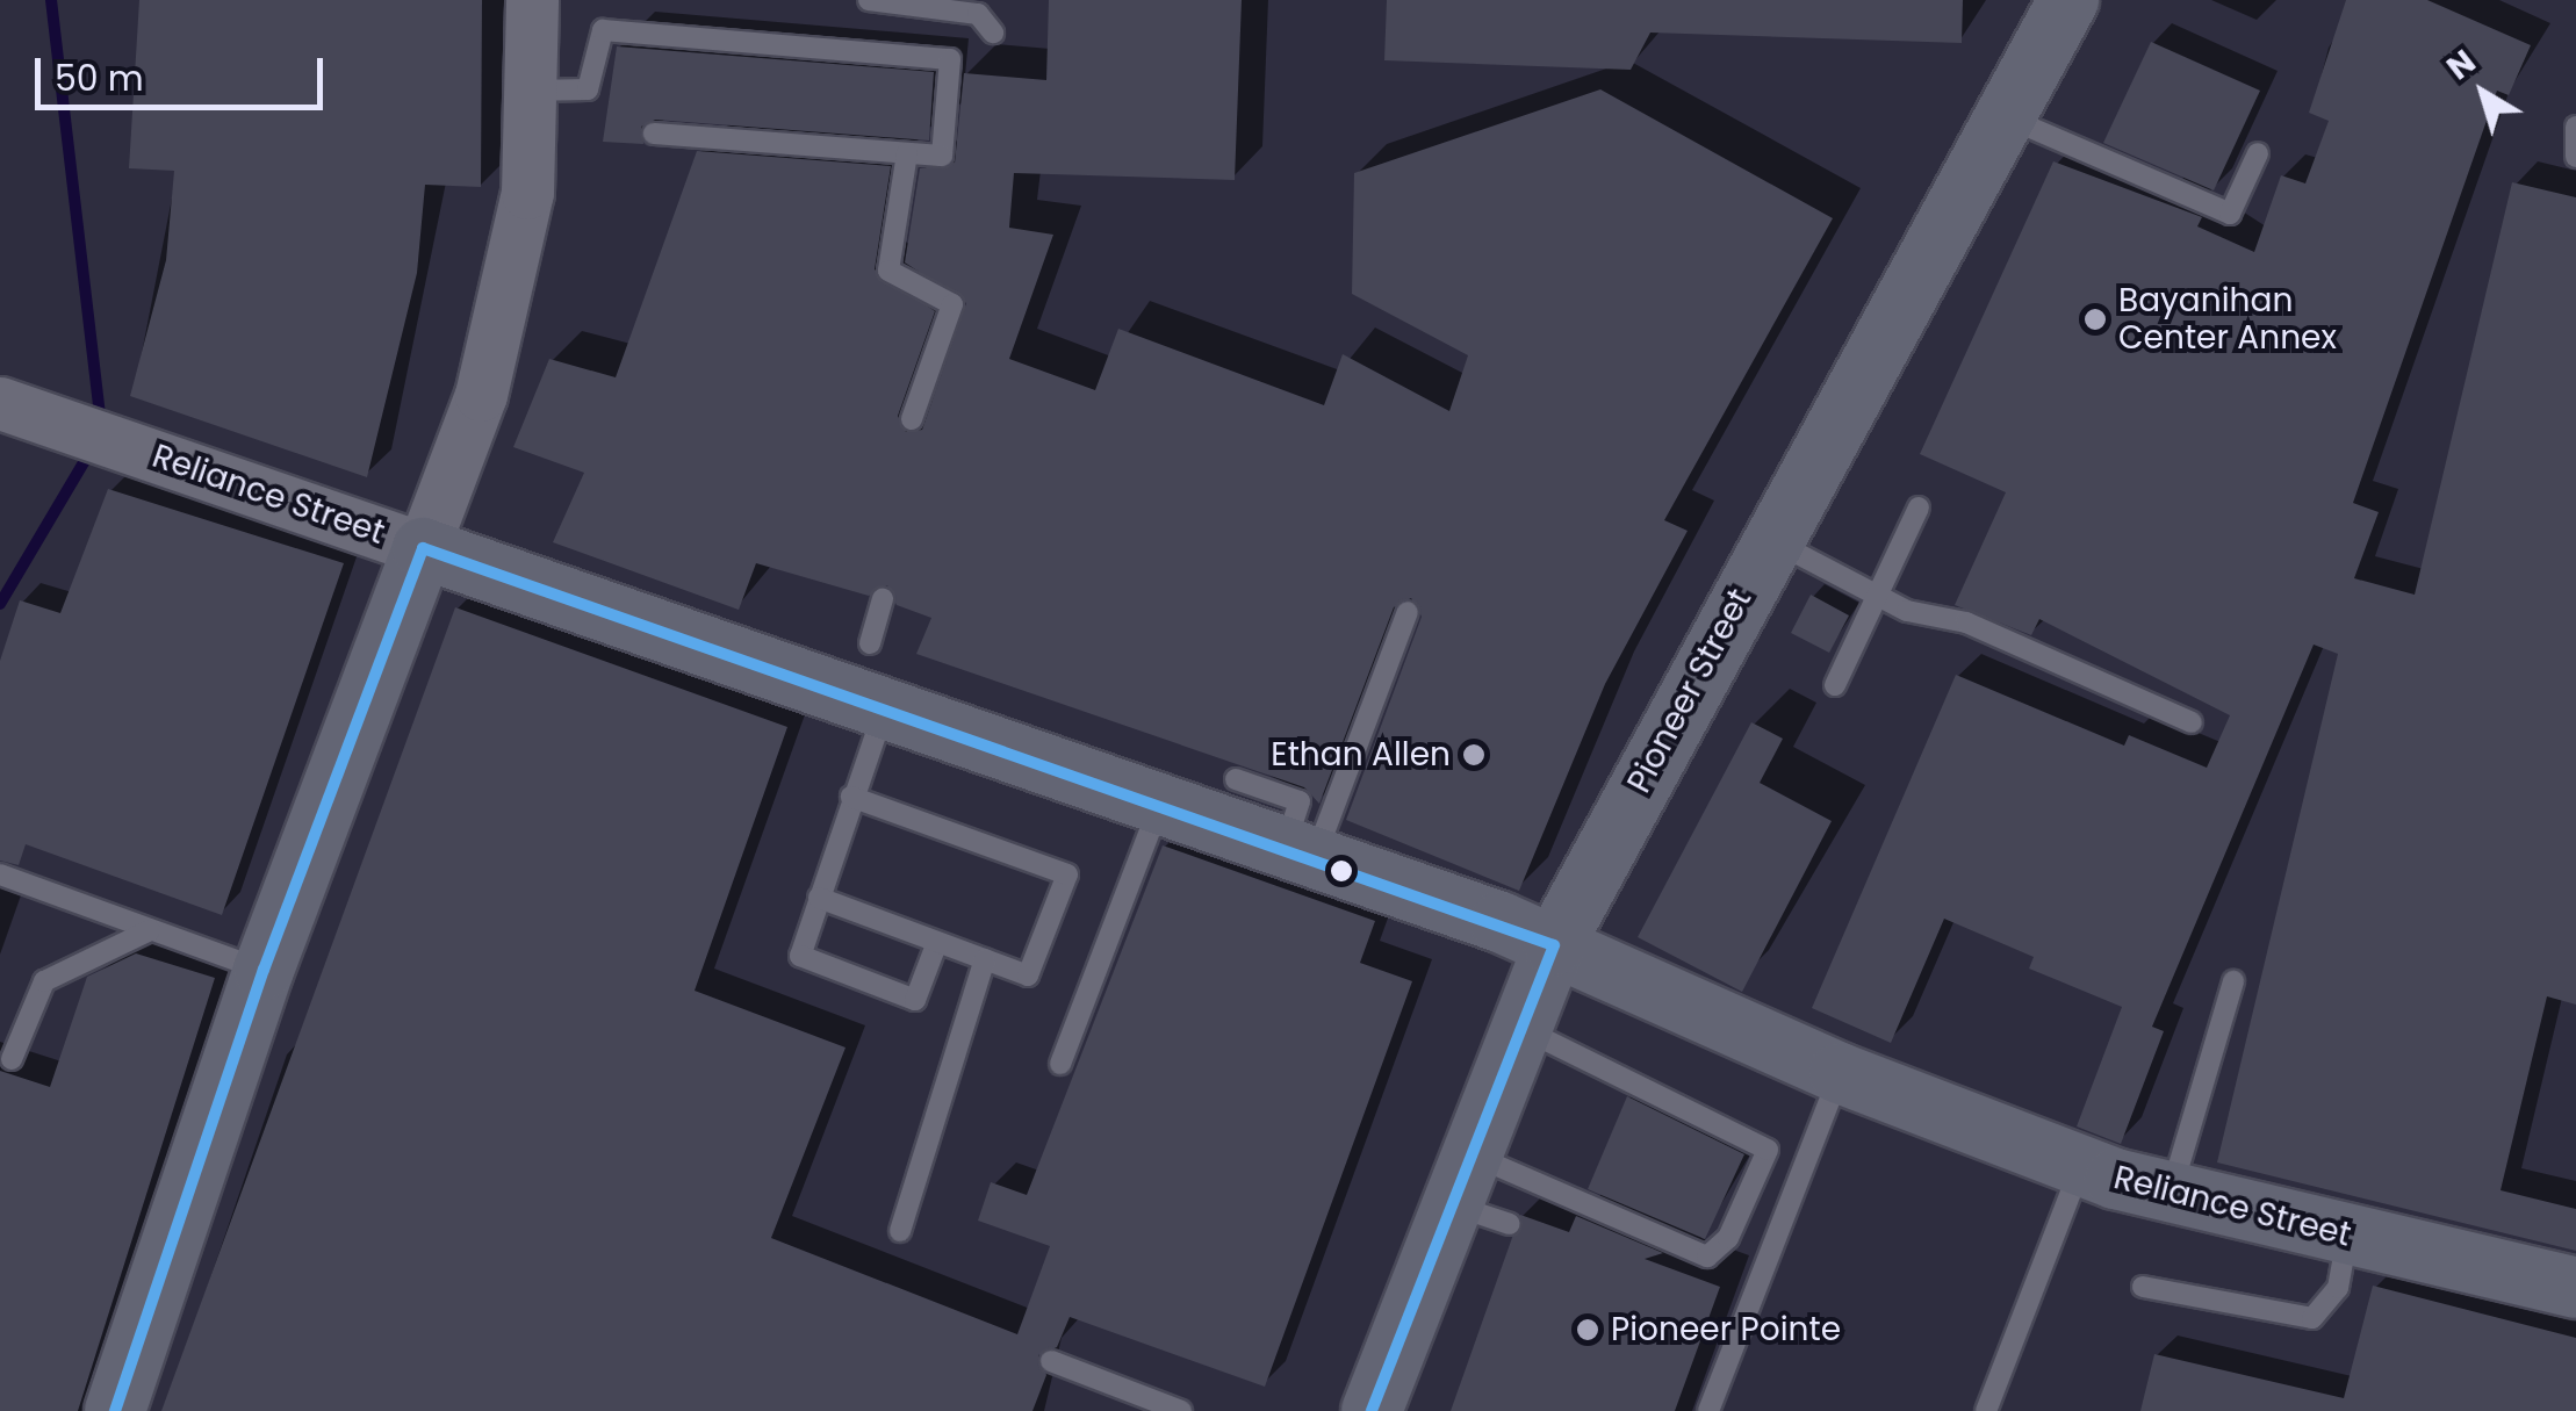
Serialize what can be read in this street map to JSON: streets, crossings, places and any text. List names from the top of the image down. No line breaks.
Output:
{"streets":{"main road":["Reliance Street","Pioneer Street"]},"crossings":[["Reliance Street","Pioneer Street"]],"places":["Bayanihan Center Annex","Ethan Allen","Pioneer Pointe"],"scale_bar":"50 m","north":"top left"}
